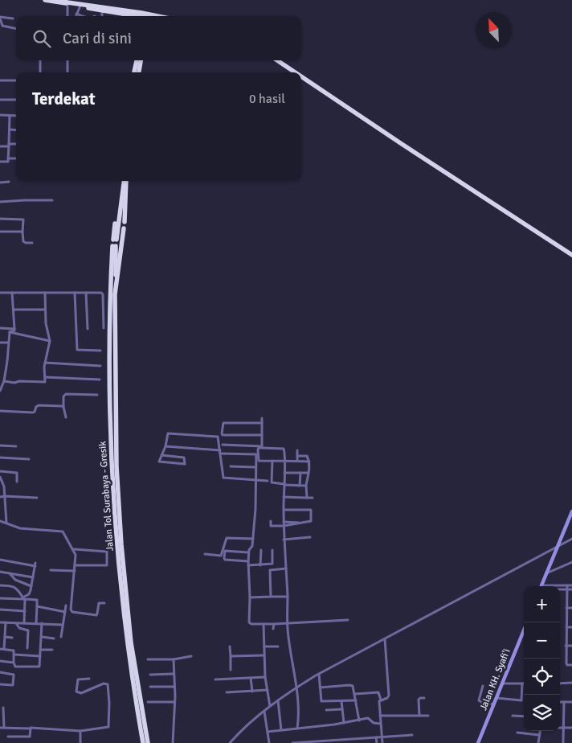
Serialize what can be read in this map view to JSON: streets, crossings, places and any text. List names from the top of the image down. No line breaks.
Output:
{"streets":{"highway":["Jalan Tol Surabaya - Gresik"],"main road":["Jalan KH. Syafi'i"]},"north":"top left","page":{"search":"Cari di sini","heading":["Terdekat","0 hasil"],"map_buttons":["+","−"]}}
